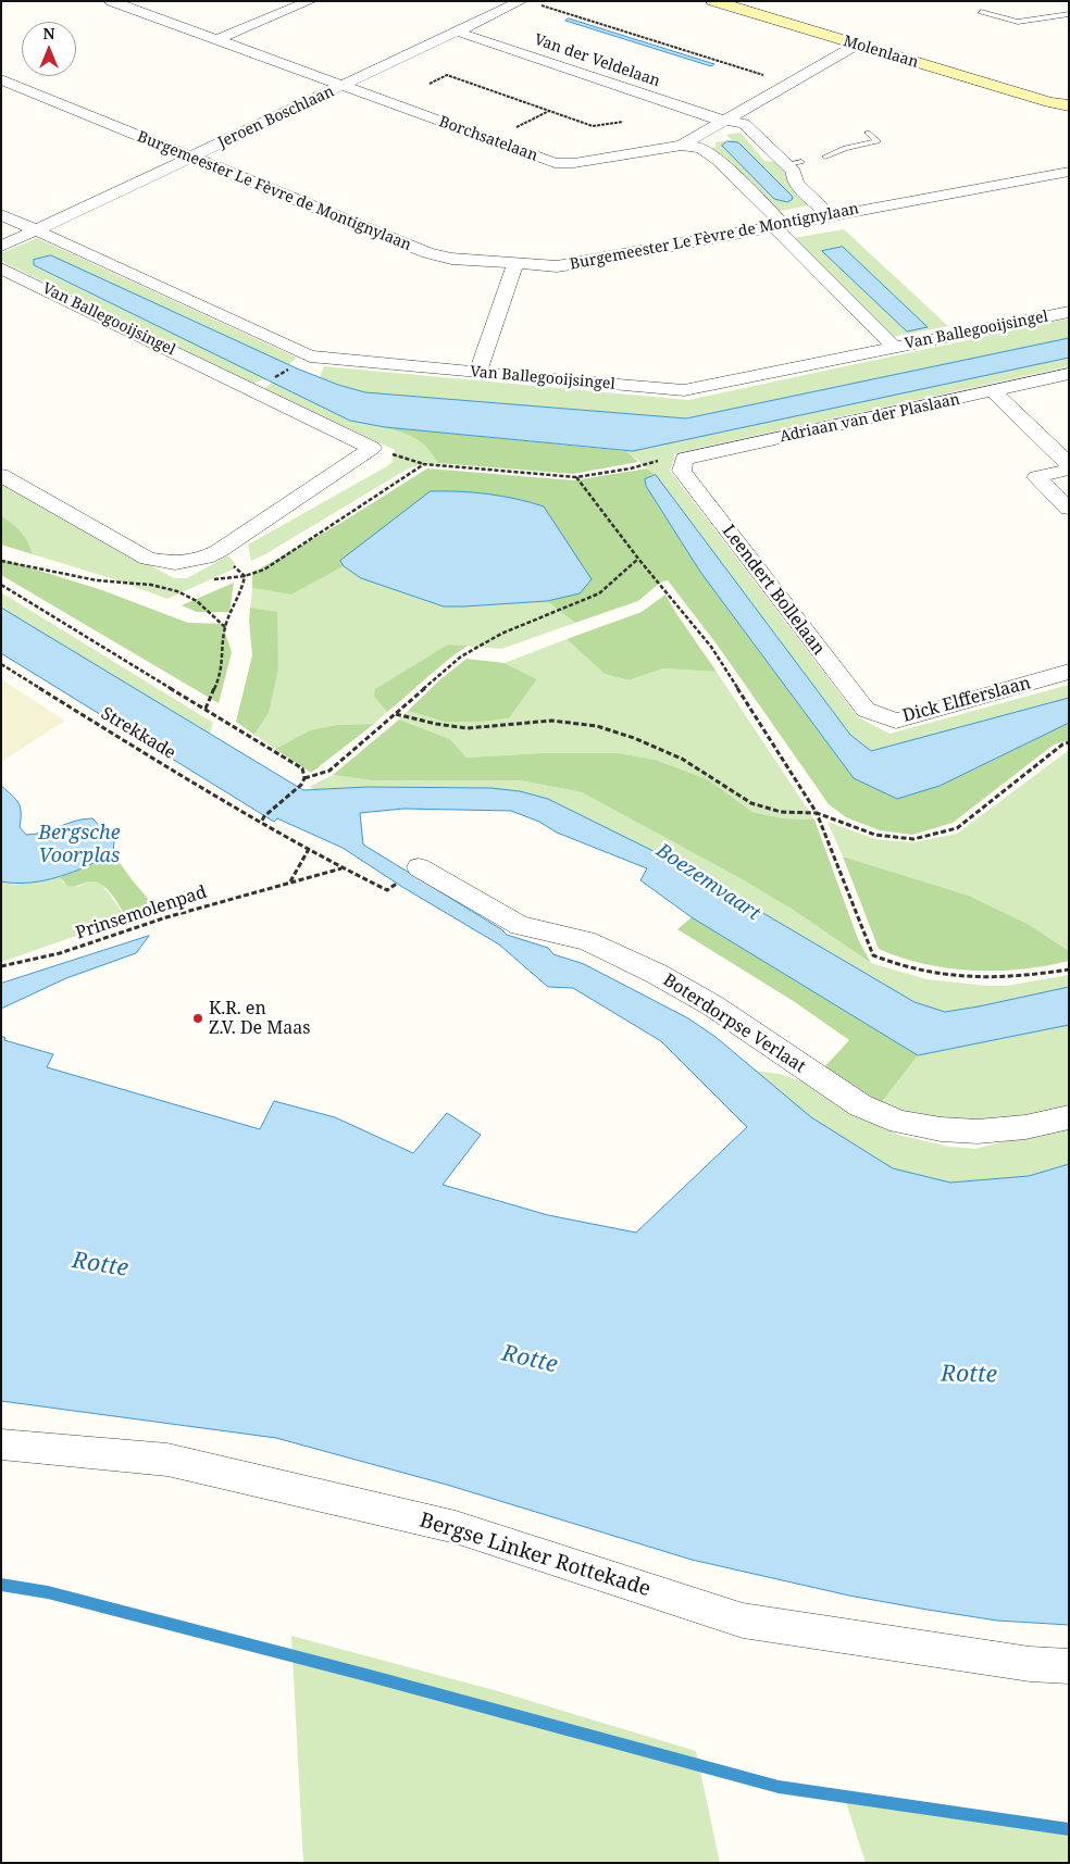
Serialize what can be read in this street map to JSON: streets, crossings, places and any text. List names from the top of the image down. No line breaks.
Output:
{"streets":{"main road":["Molenlaan"],"street":["Van der Veldelaan","Jeroen Boschlaan","Borchsatelaan","Burgemeester Le Fèvre de Montignylaan","Van Ballegooijsingel","Adriaan van der Plaslaan","Leendert Bollelaan","Dick Elfferslaan","Boterdorpse Verlaat","Bergse Linker Rottekade"],"path":["Strekkade","Prinsemolenpad"]},"crossings":[["Molenlaan","Borchsatelaan"],["Van der Veldelaan","Jeroen Boschlaan"],["Van der Veldelaan","Borchsatelaan"],["Van der Veldelaan","Burgemeester Le Fèvre de Montignylaan"],["Jeroen Boschlaan","Borchsatelaan"],["Jeroen Boschlaan","Burgemeester Le Fèvre de Montignylaan"],["Jeroen Boschlaan","Van Ballegooijsingel"],["Adriaan van der Plaslaan","Leendert Bollelaan"],["Leendert Bollelaan","Dick Elfferslaan"],["Strekkade","Prinsemolenpad"]],"water":["Bergsche Voorplas","Boezemvaart","Rotte"],"places":["K.R. en Z.V. De Maas"],"north":"top"}
